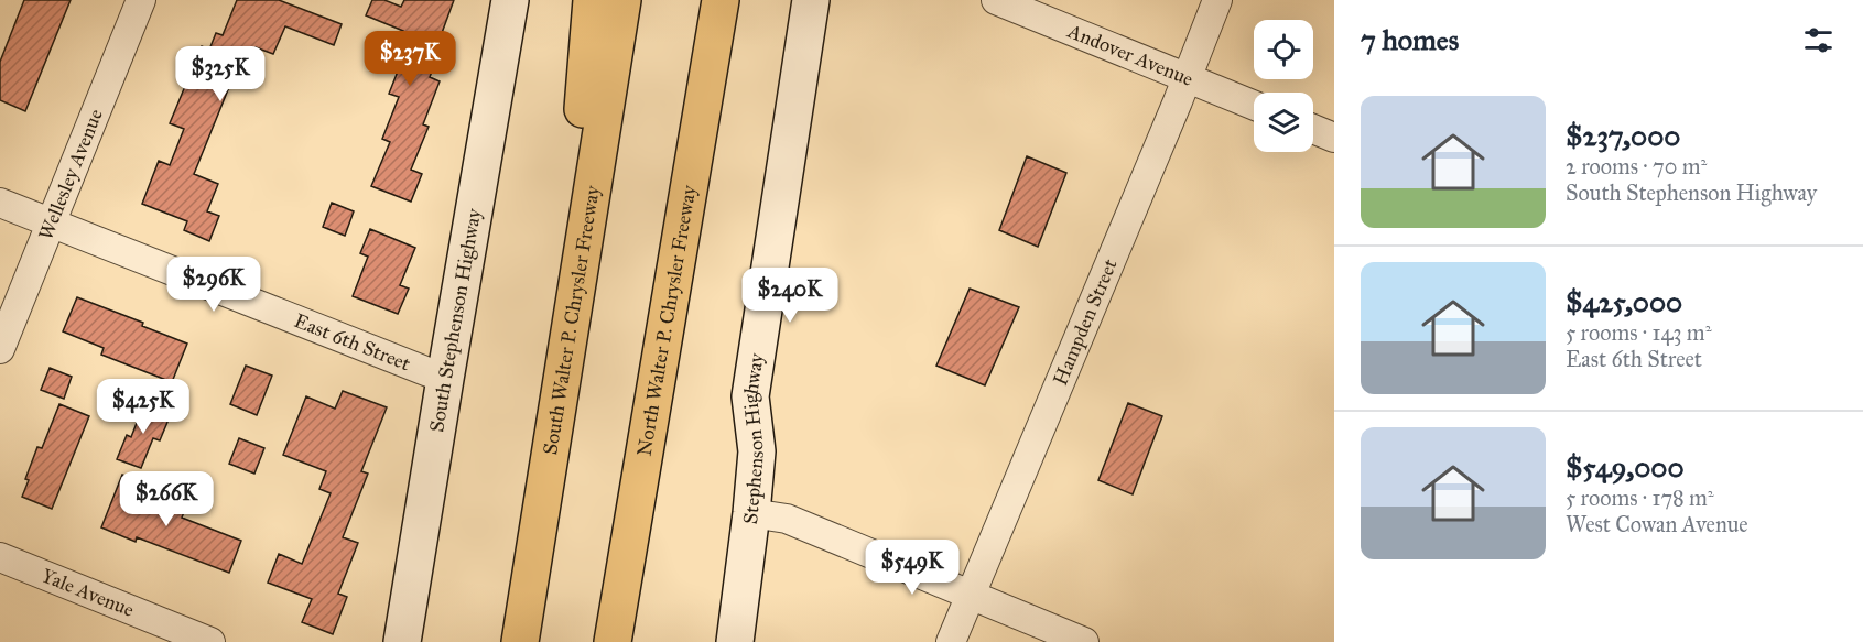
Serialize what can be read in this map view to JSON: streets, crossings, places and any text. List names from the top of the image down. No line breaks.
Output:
{"streets":{"highway":["South Walter P. Chrysler Freeway","North Walter P. Chrysler Freeway"],"main road":["South Stephenson Highway","Stephenson Highway"],"street":["Andover Avenue","Wellesley Avenue","Hampden Street","East 6th Street","Yale Avenue"]},"crossings":[["Andover Avenue","Hampden Street"],["Wellesley Avenue","East 6th Street"],["South Stephenson Highway","East 6th Street"]],"page":{"heading":"7 homes","price":["$237K","$325K","$296K","$240K","$425K","$266K","$549K"],"list":[{"name":"$237,000","note":"2 rooms · 70 m² · South Stephenson Highway"},{"name":"$425,000","note":"5 rooms · 143 m² · East 6th Street"},{"name":"$549,000","note":"5 rooms · 178 m² · West Cowan Avenue"}]}}
